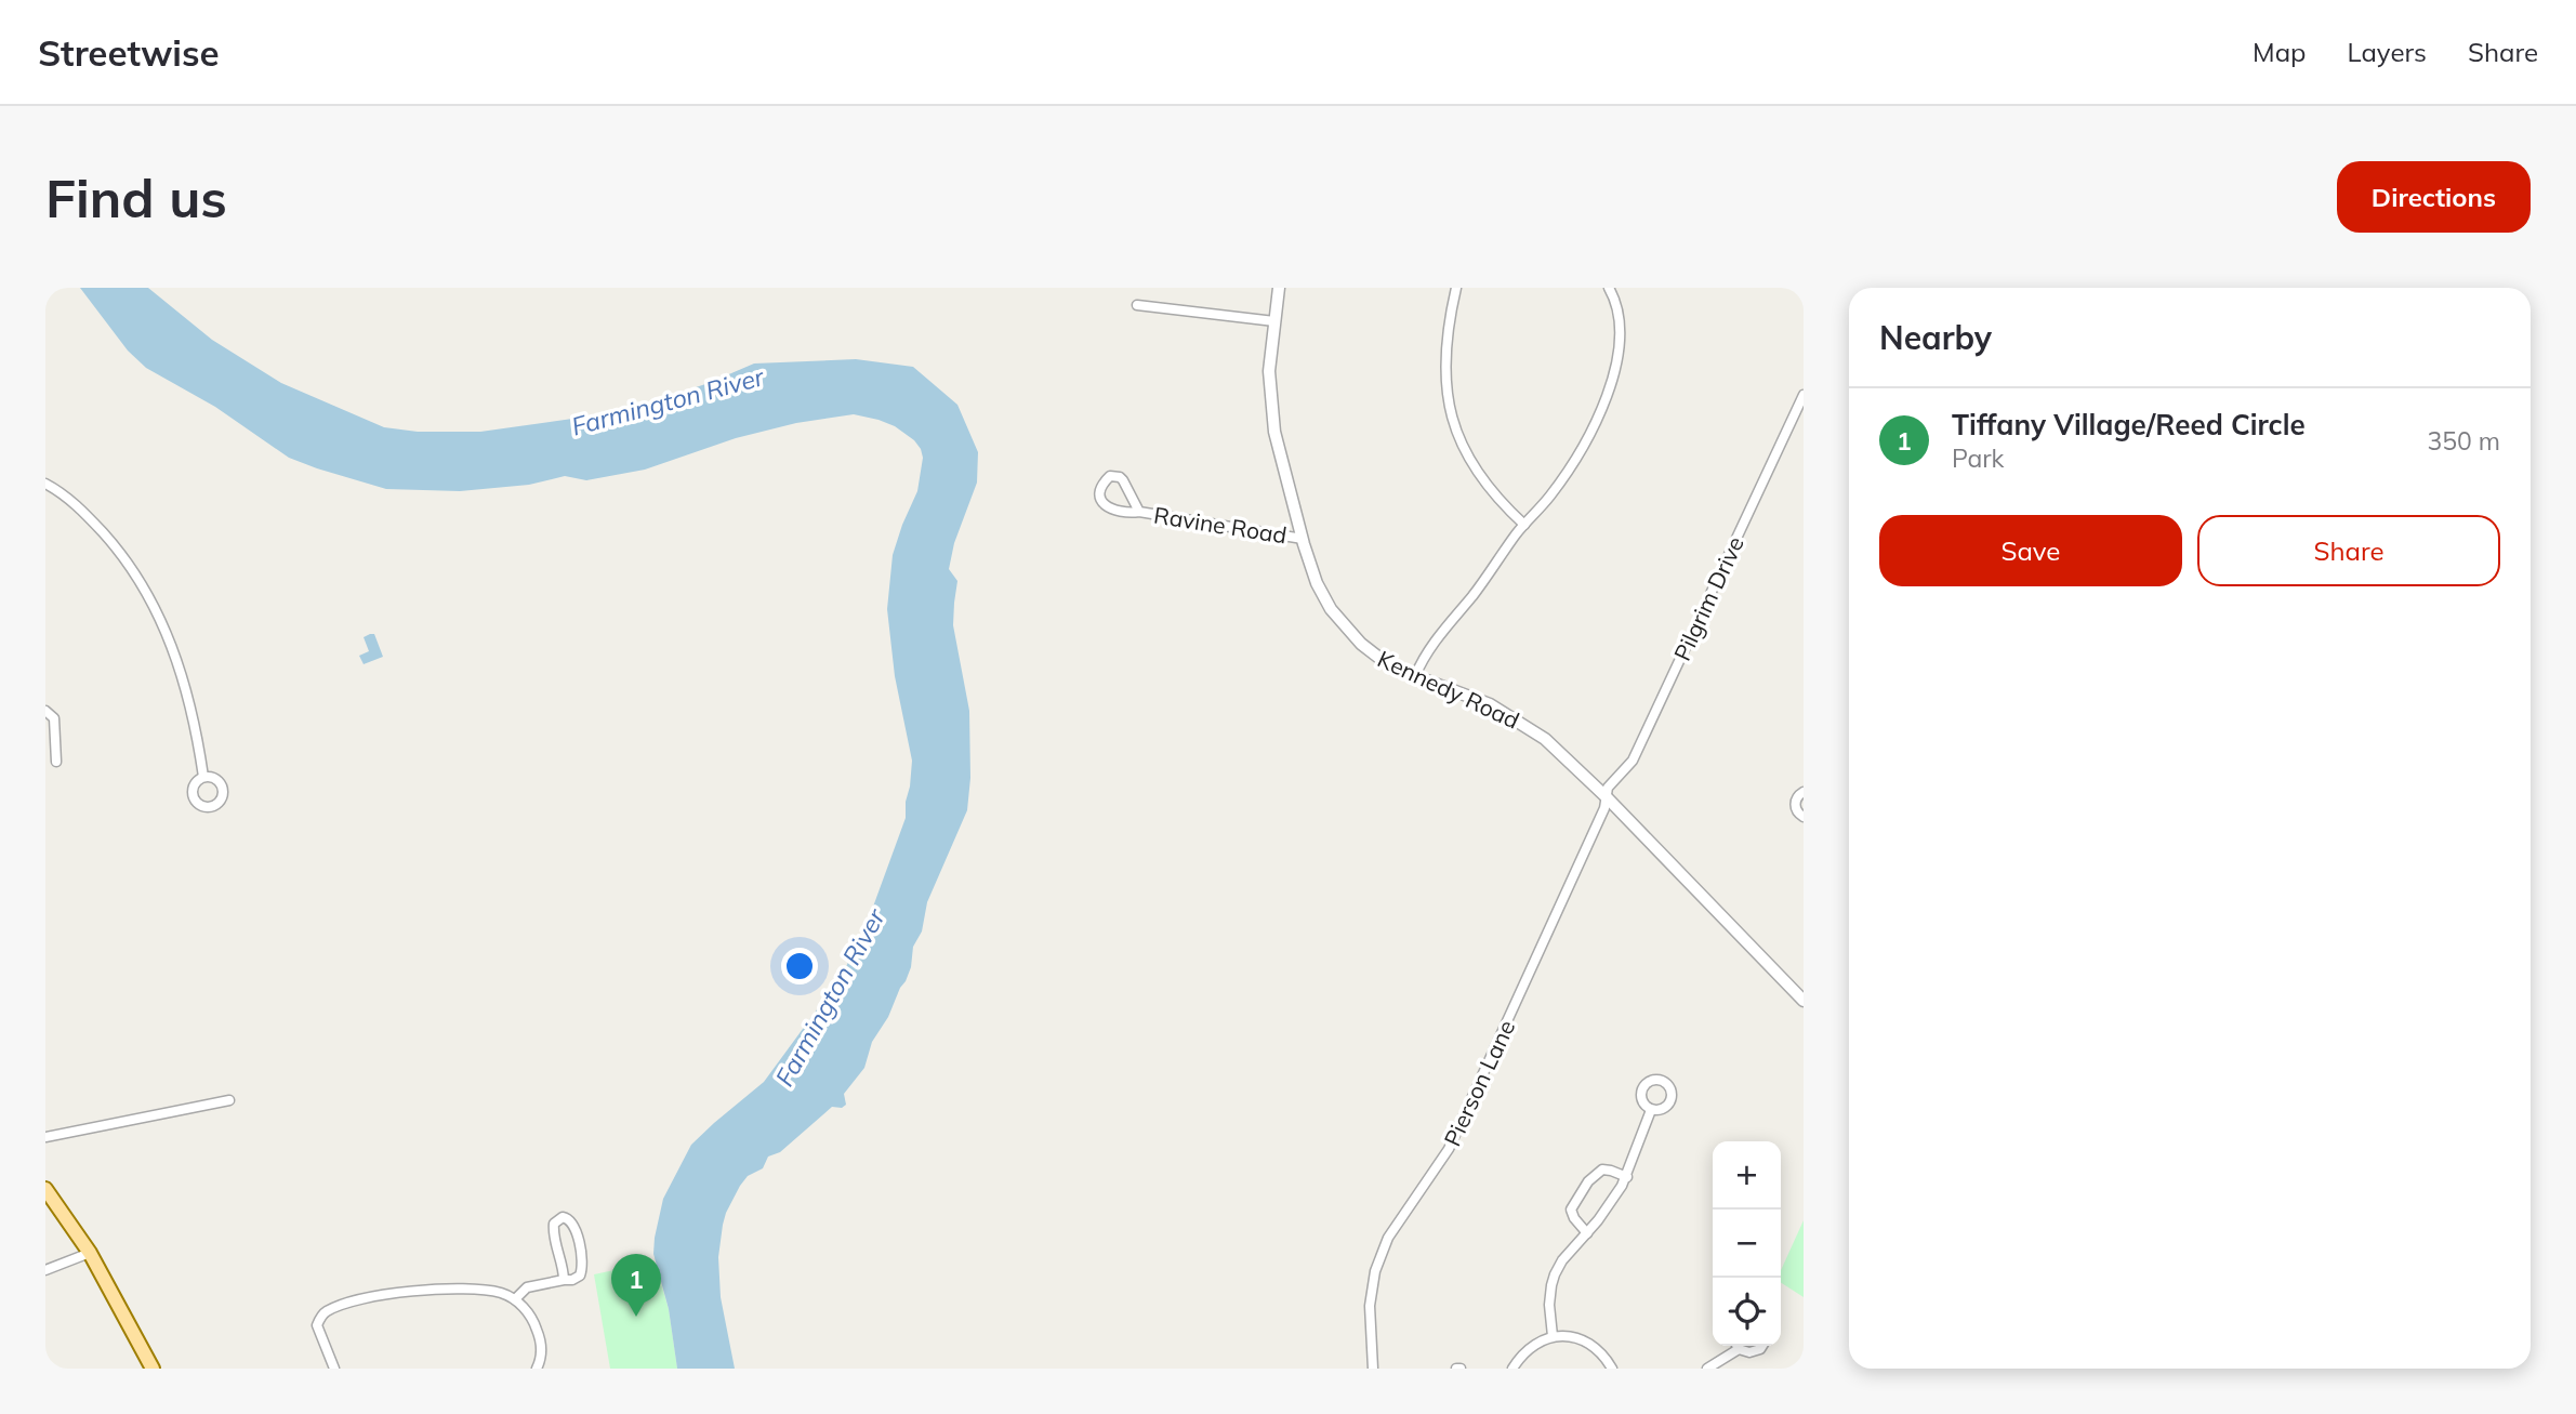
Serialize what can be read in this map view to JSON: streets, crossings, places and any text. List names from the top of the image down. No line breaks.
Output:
{"streets":{"street":["Ravine Road","Pilgrim Drive","Kennedy Road","Pierson Lane"]},"crossings":[["Ravine Road","Kennedy Road"],["Pilgrim Drive","Kennedy Road"],["Pilgrim Drive","Pierson Lane"],["Kennedy Road","Pierson Lane"]],"water":["Farmington River"],"page":{"header":"Streetwise","nav":["Map","Layers","Share"],"buttons":["Directions",["Save","Share"]],"title":"Find us","heading":"Nearby","list":[{"mark":"1","name":"Tiffany Village/Reed Circle","note":"Park","value":"350 m"}],"map_buttons":["+","−"],"pins":"1"}}
